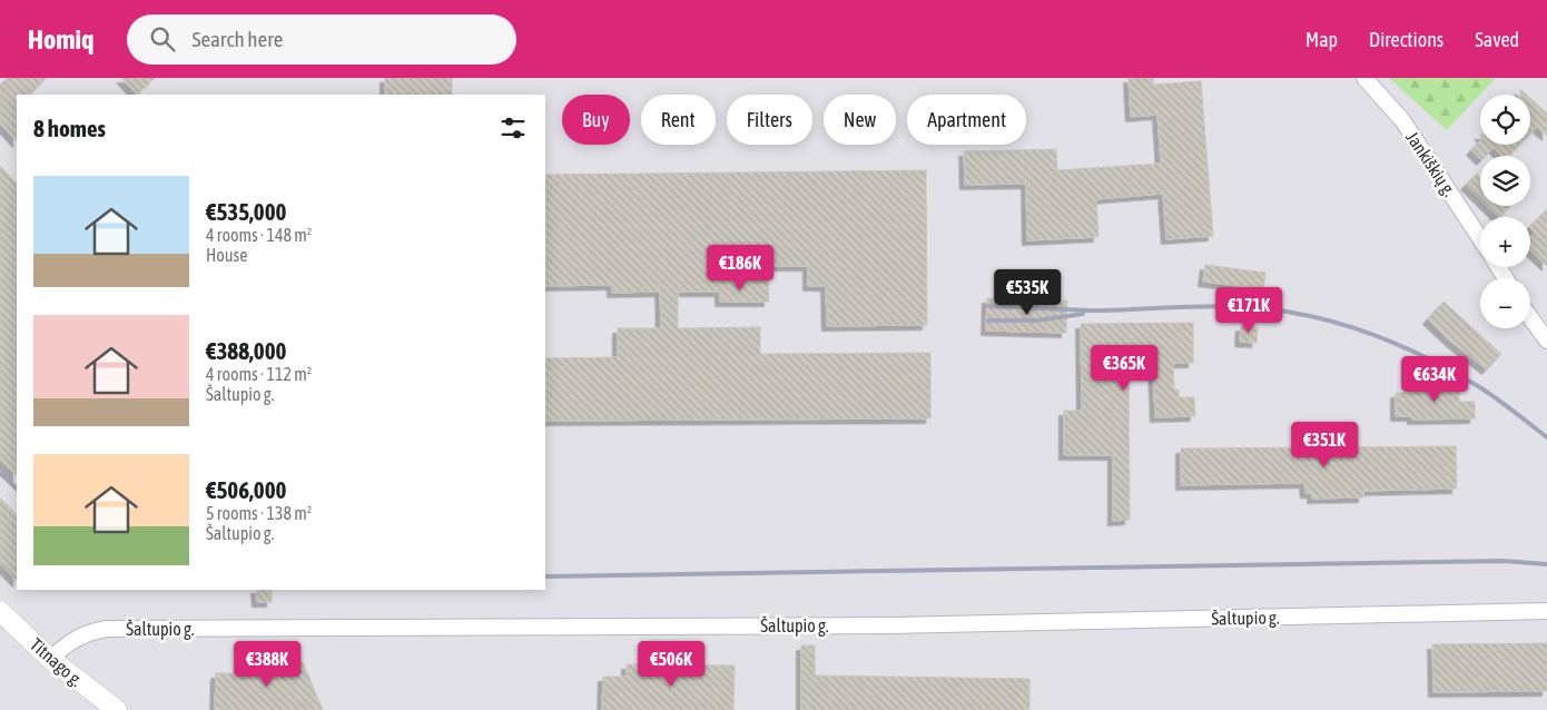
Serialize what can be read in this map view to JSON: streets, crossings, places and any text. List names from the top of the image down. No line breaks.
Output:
{"streets":{"street":["Jankiškių g.","Šaltupio g.","Titnago g."]},"crossings":[["Šaltupio g.","Titnago g."]],"page":{"header":"Homiq","search":"Search here","nav":["Map","Directions","Saved"],"map_buttons":["+","−"],"chip":["Buy","Rent","Filters","New","Apartment"],"heading":"8 homes","list":[{"name":"€535,000","note":"4 rooms · 148 m² · House"},{"name":"€388,000","note":"4 rooms · 112 m² · Šaltupio g."},{"name":"€506,000","note":"5 rooms · 138 m² · Šaltupio g."}],"price":["€186K","€535K","€171K","€365K","€634K","€351K","€388K","€506K"]}}
